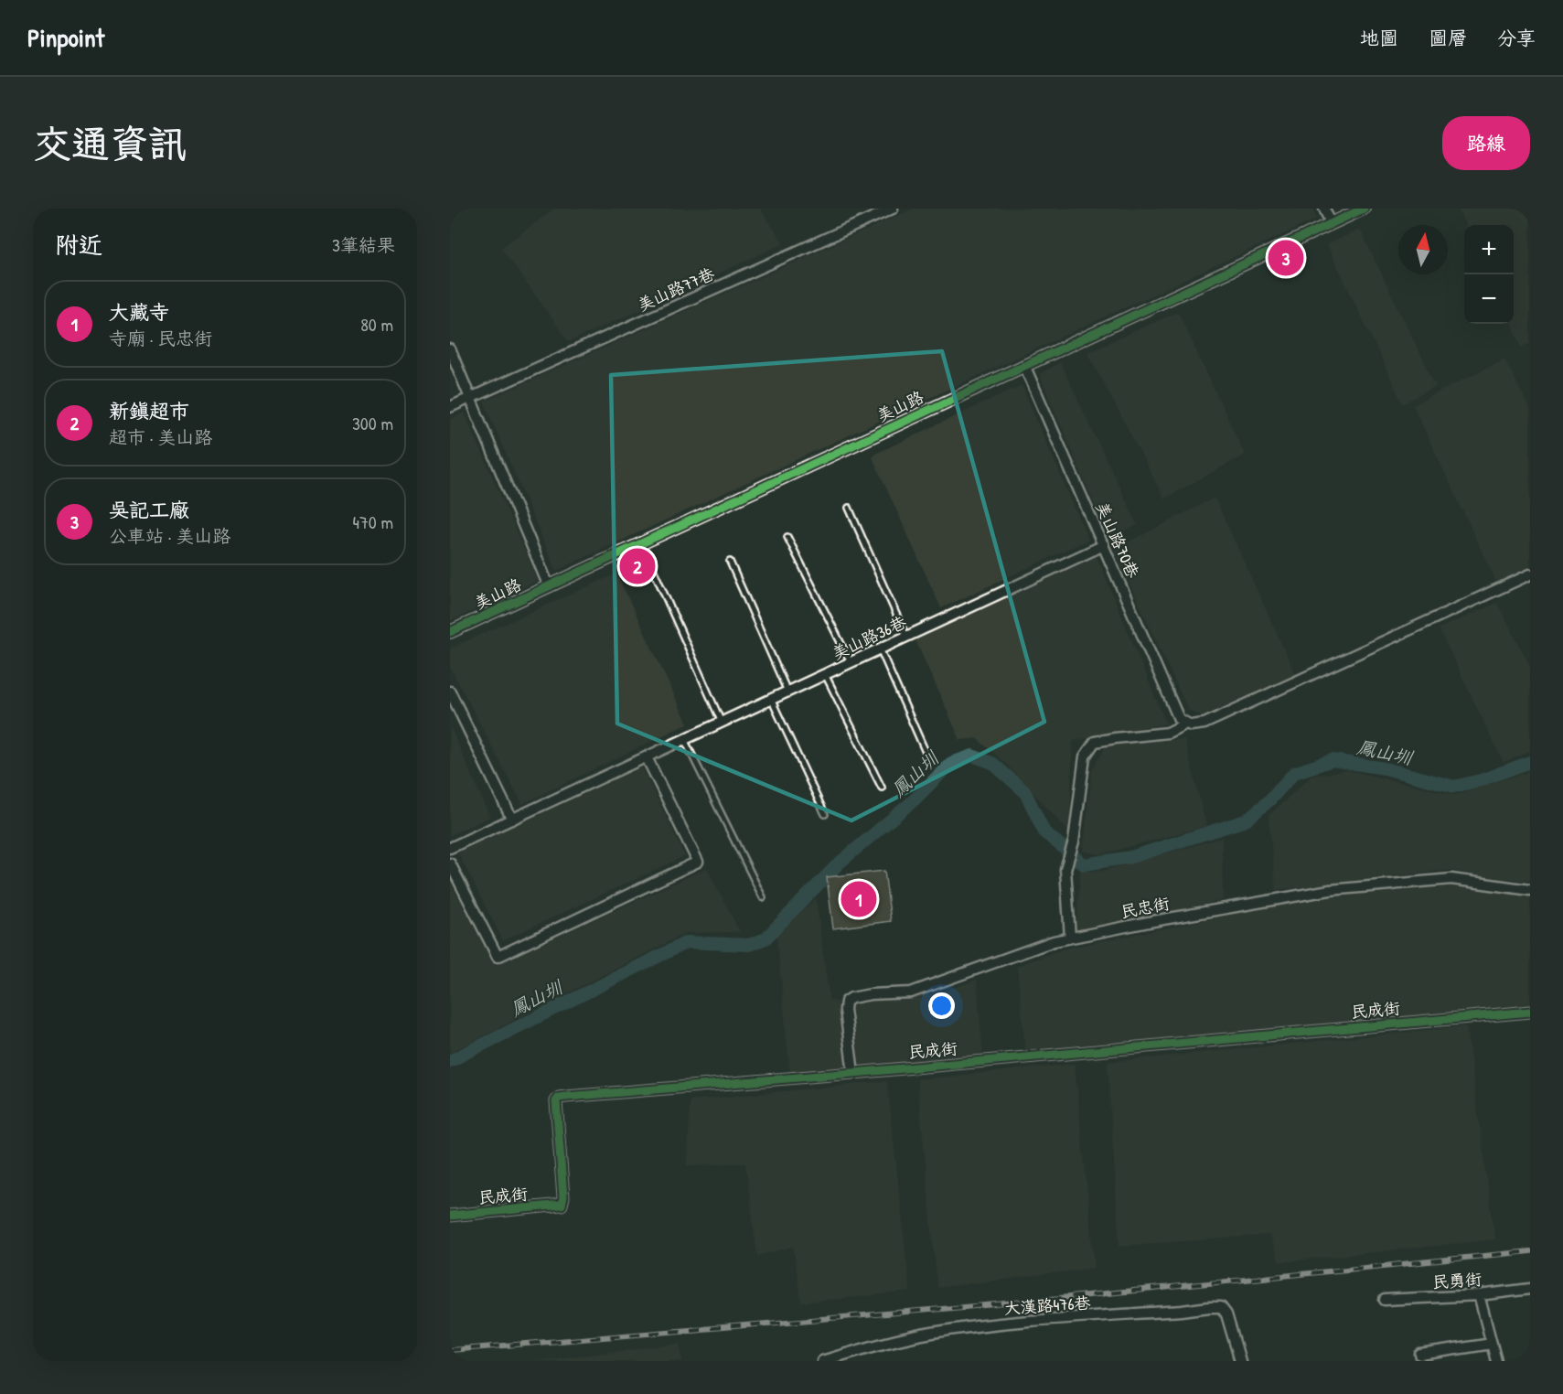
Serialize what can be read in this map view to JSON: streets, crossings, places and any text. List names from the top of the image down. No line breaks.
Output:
{"streets":{"street":["美山路77巷","美山路","美山路70巷","美山路36巷","民忠街","民成街","民勇街","大漢路476巷"]},"crossings":[["美山路","美山路70巷"],["美山路70巷","美山路36巷"],["民忠街","民成街"]],"water":["鳳山圳"],"north":"top","page":{"header":"Pinpoint","nav":["地圖","圖層","分享"],"buttons":"路線","title":"交通資訊","heading":["附近","3筆結果"],"map_buttons":["+","−"],"pins":["3","2","1"],"list":[{"mark":"1","name":"大藏寺","note":"寺廟 · 民忠街","value":"80 m"},{"mark":"2","name":"新鎮超市","note":"超市 · 美山路","value":"300 m"},{"mark":"3","name":"吳記工廠","note":"公車站 · 美山路","value":"470 m"}]}}
